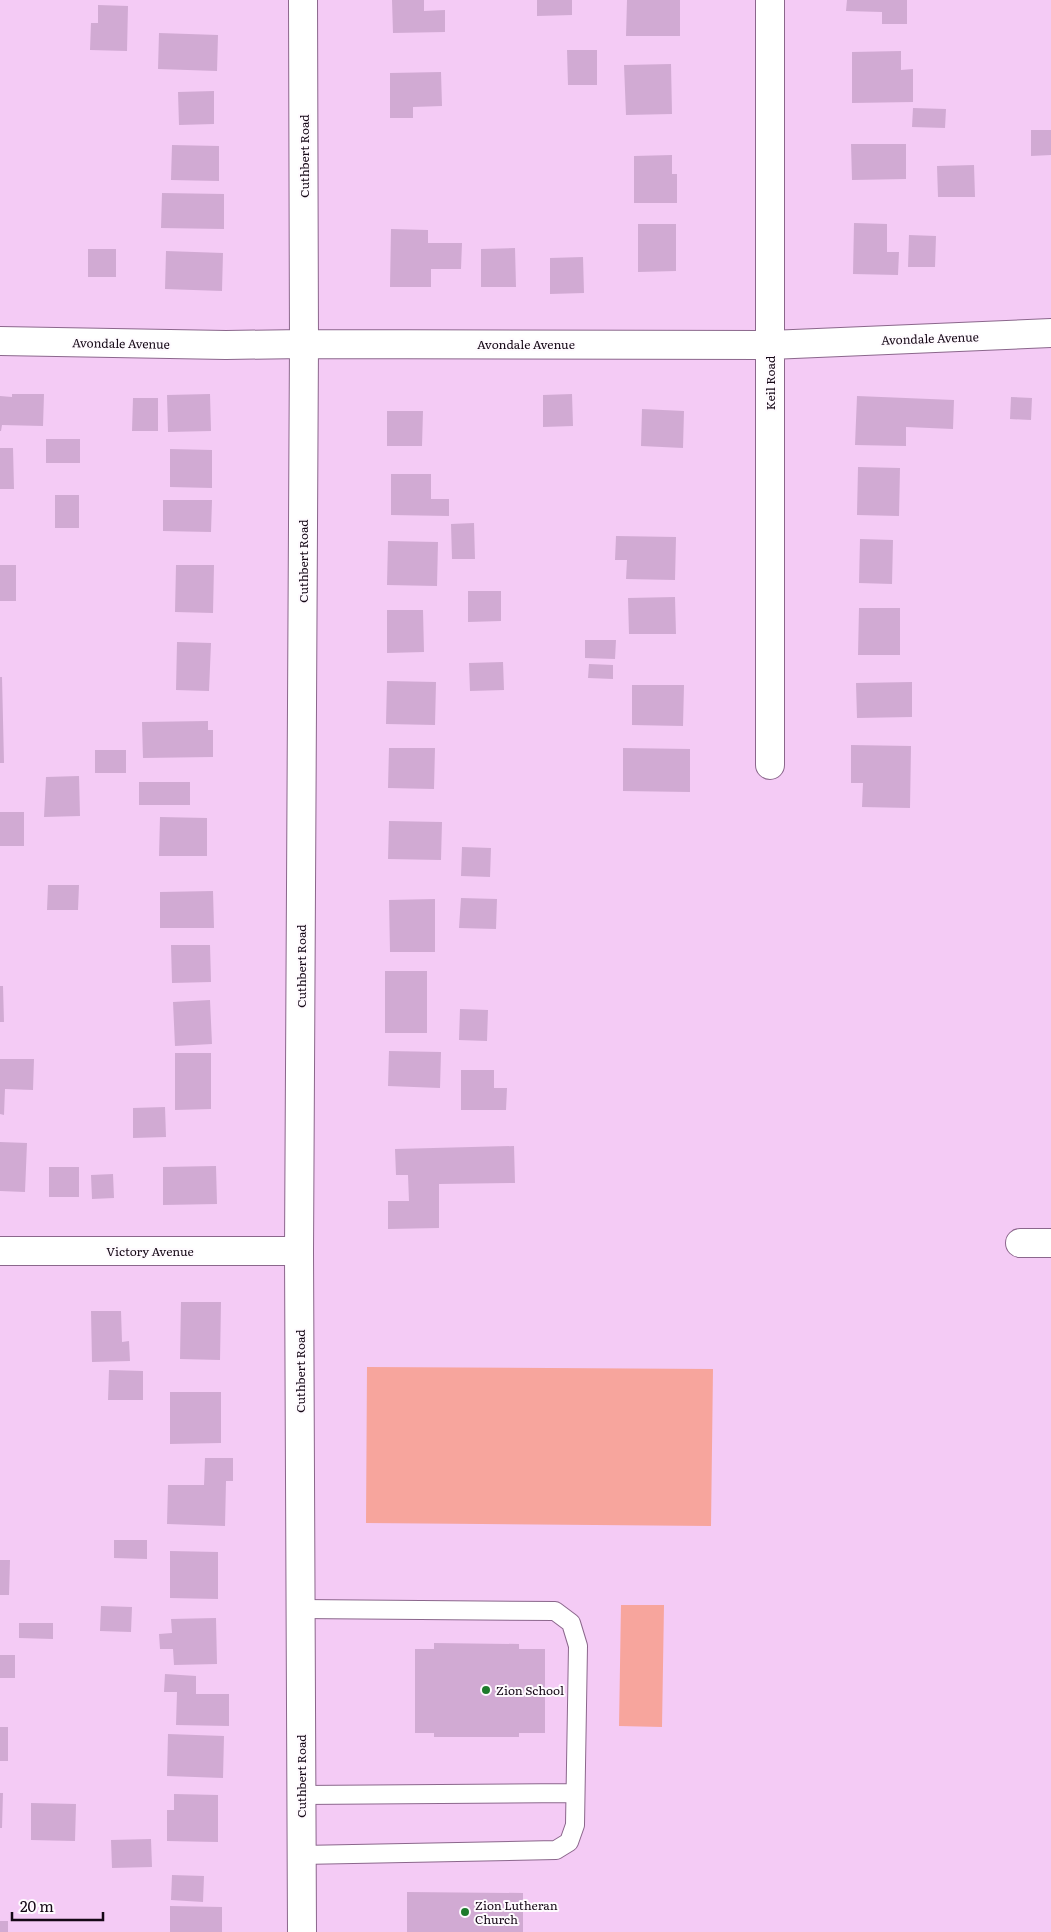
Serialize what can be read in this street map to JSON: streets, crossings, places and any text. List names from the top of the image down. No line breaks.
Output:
{"streets":{"street":["Cuthbert Road","Avondale Avenue","Keil Road","Victory Avenue"]},"crossings":[["Cuthbert Road","Avondale Avenue"],["Cuthbert Road","Victory Avenue"],["Avondale Avenue","Keil Road"]],"places":["Zion School","Zion Lutheran Church"],"scale_bar":"20 m"}
